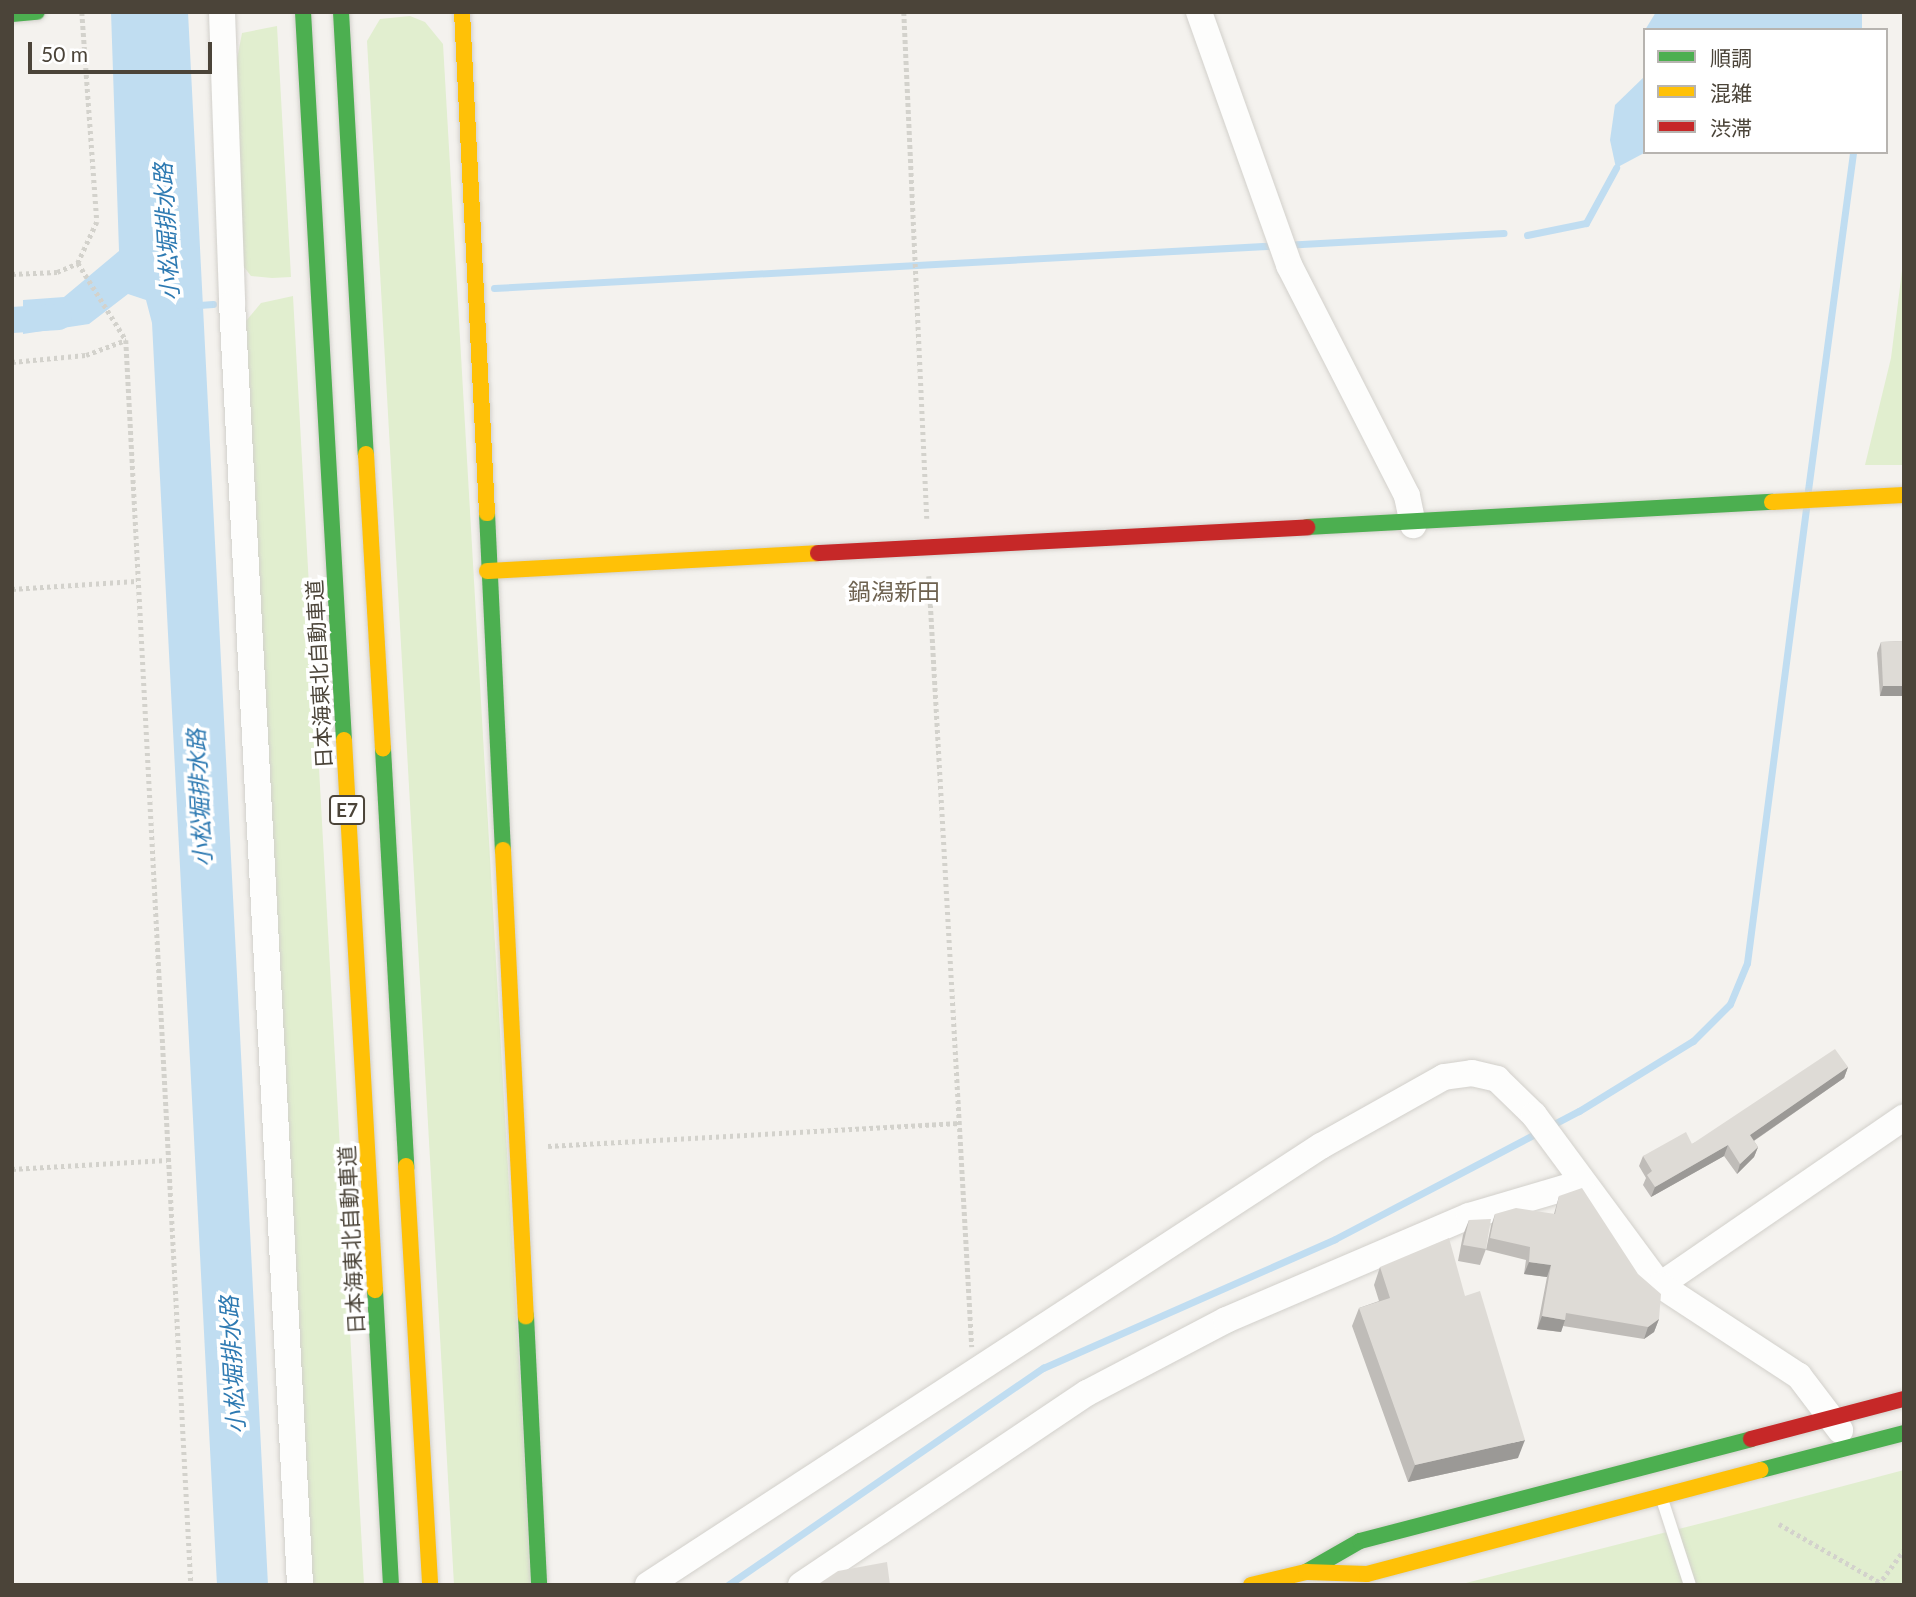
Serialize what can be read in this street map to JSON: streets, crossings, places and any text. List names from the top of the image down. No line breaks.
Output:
{"streets":{"main road":["日本海東北自動車道","E7"]},"districts":["鍋潟新田"],"water":["小松堀排水路"],"legend":["順調","混雑","渋滞"],"scale_bar":"50 m"}
